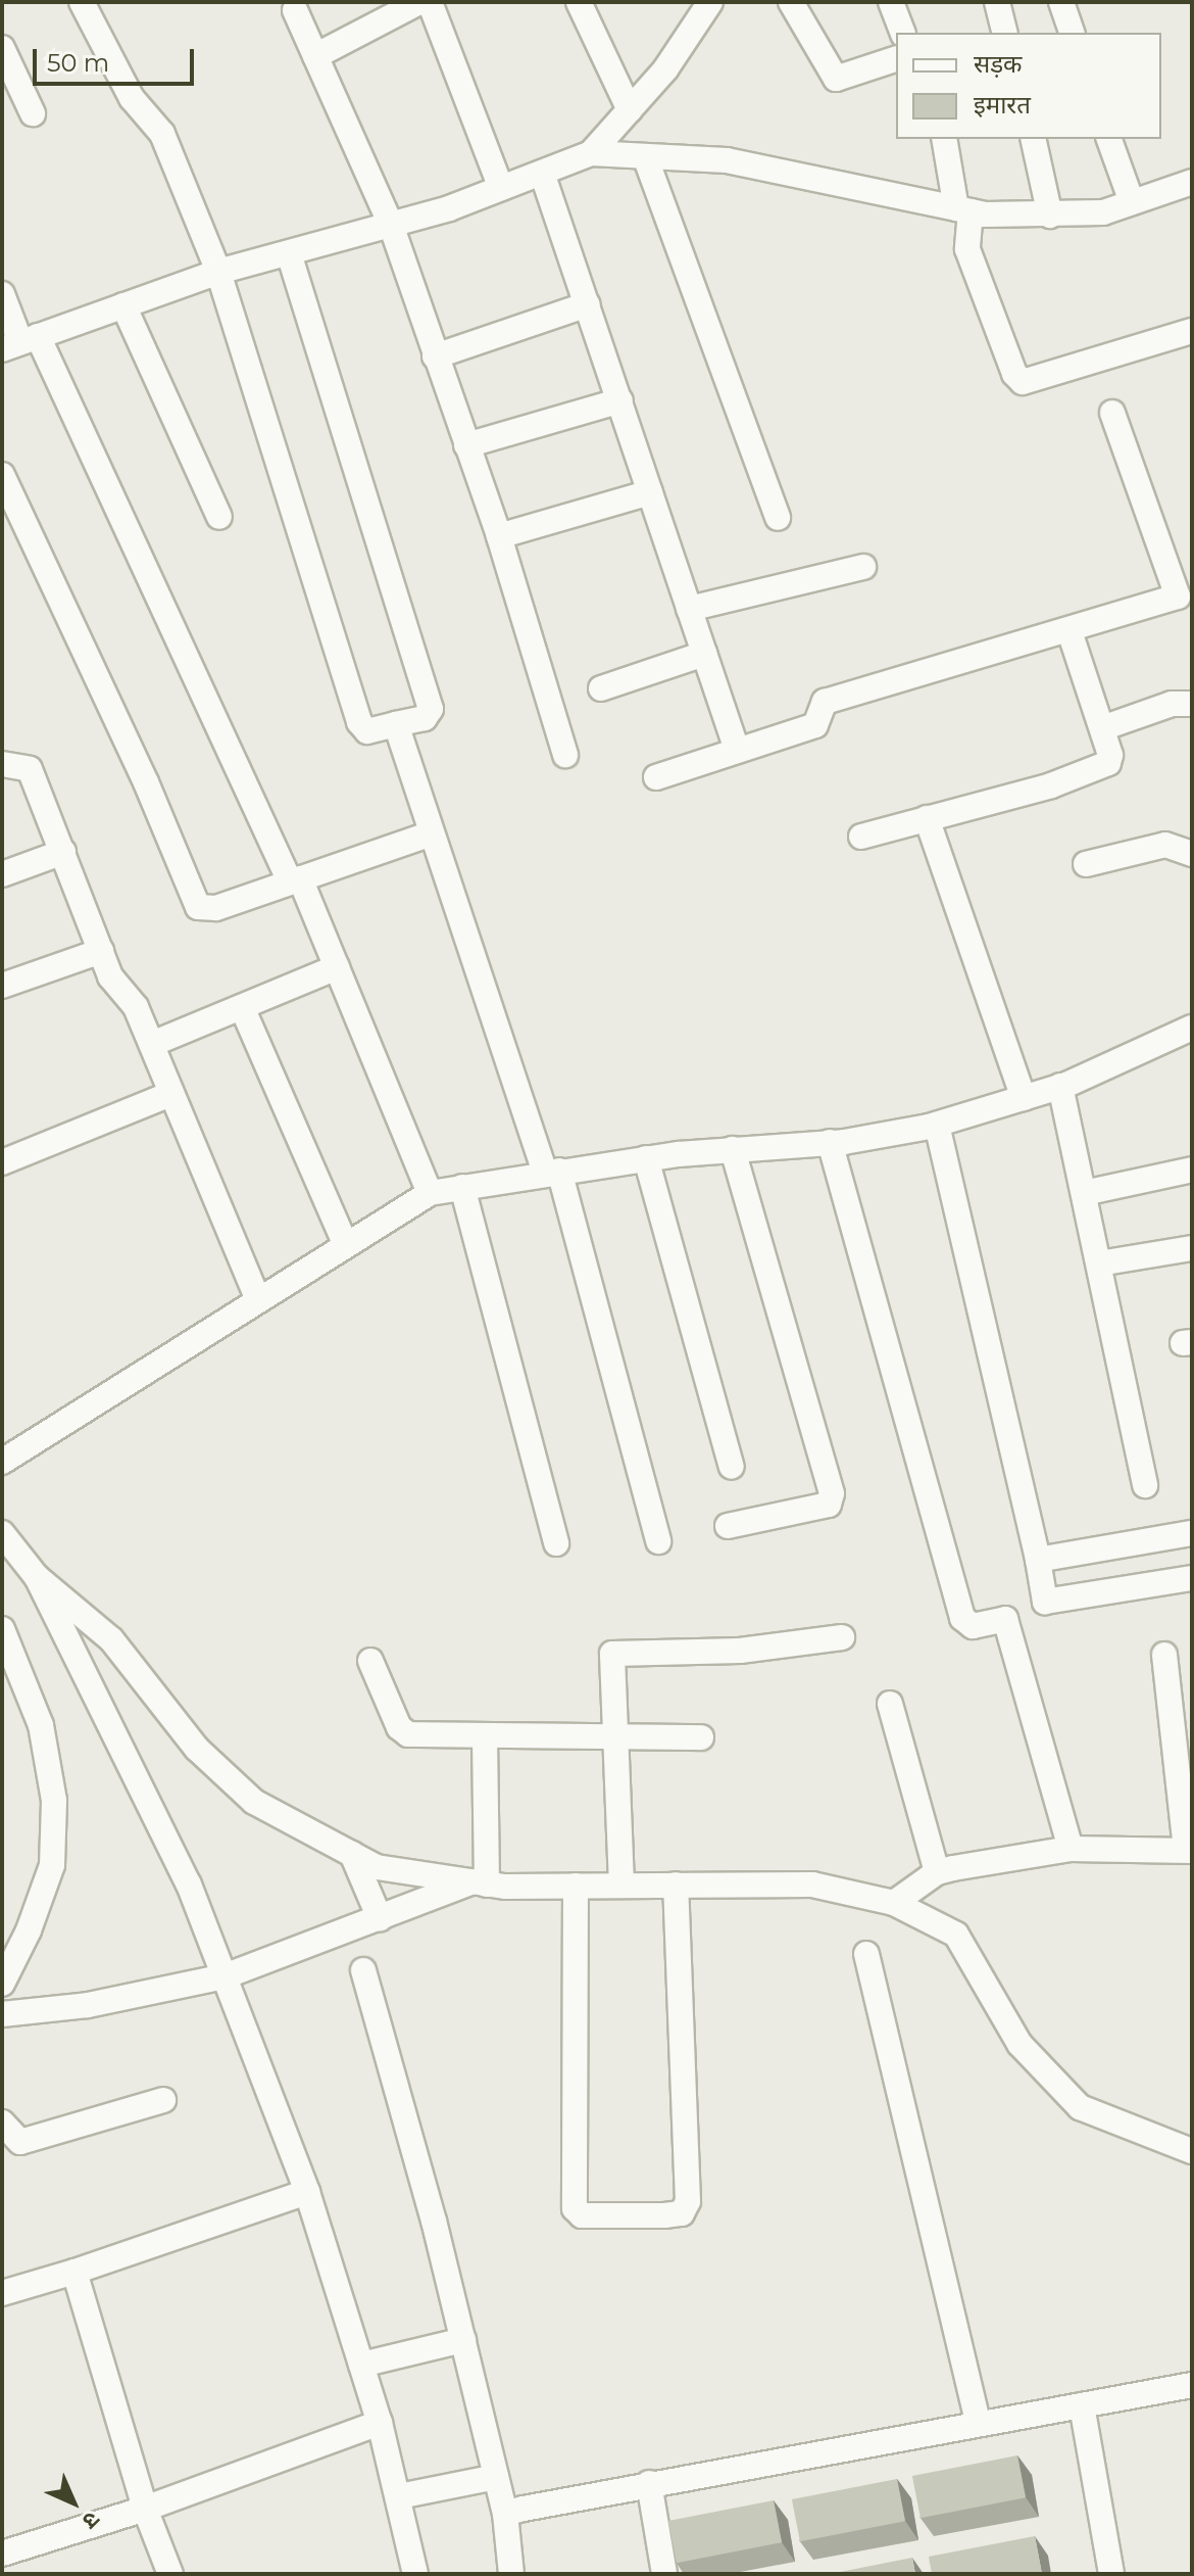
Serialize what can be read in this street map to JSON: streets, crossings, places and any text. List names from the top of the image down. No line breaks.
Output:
{"legend":["सड़क","इमारत"],"scale_bar":"50 m","north":"bottom right"}
